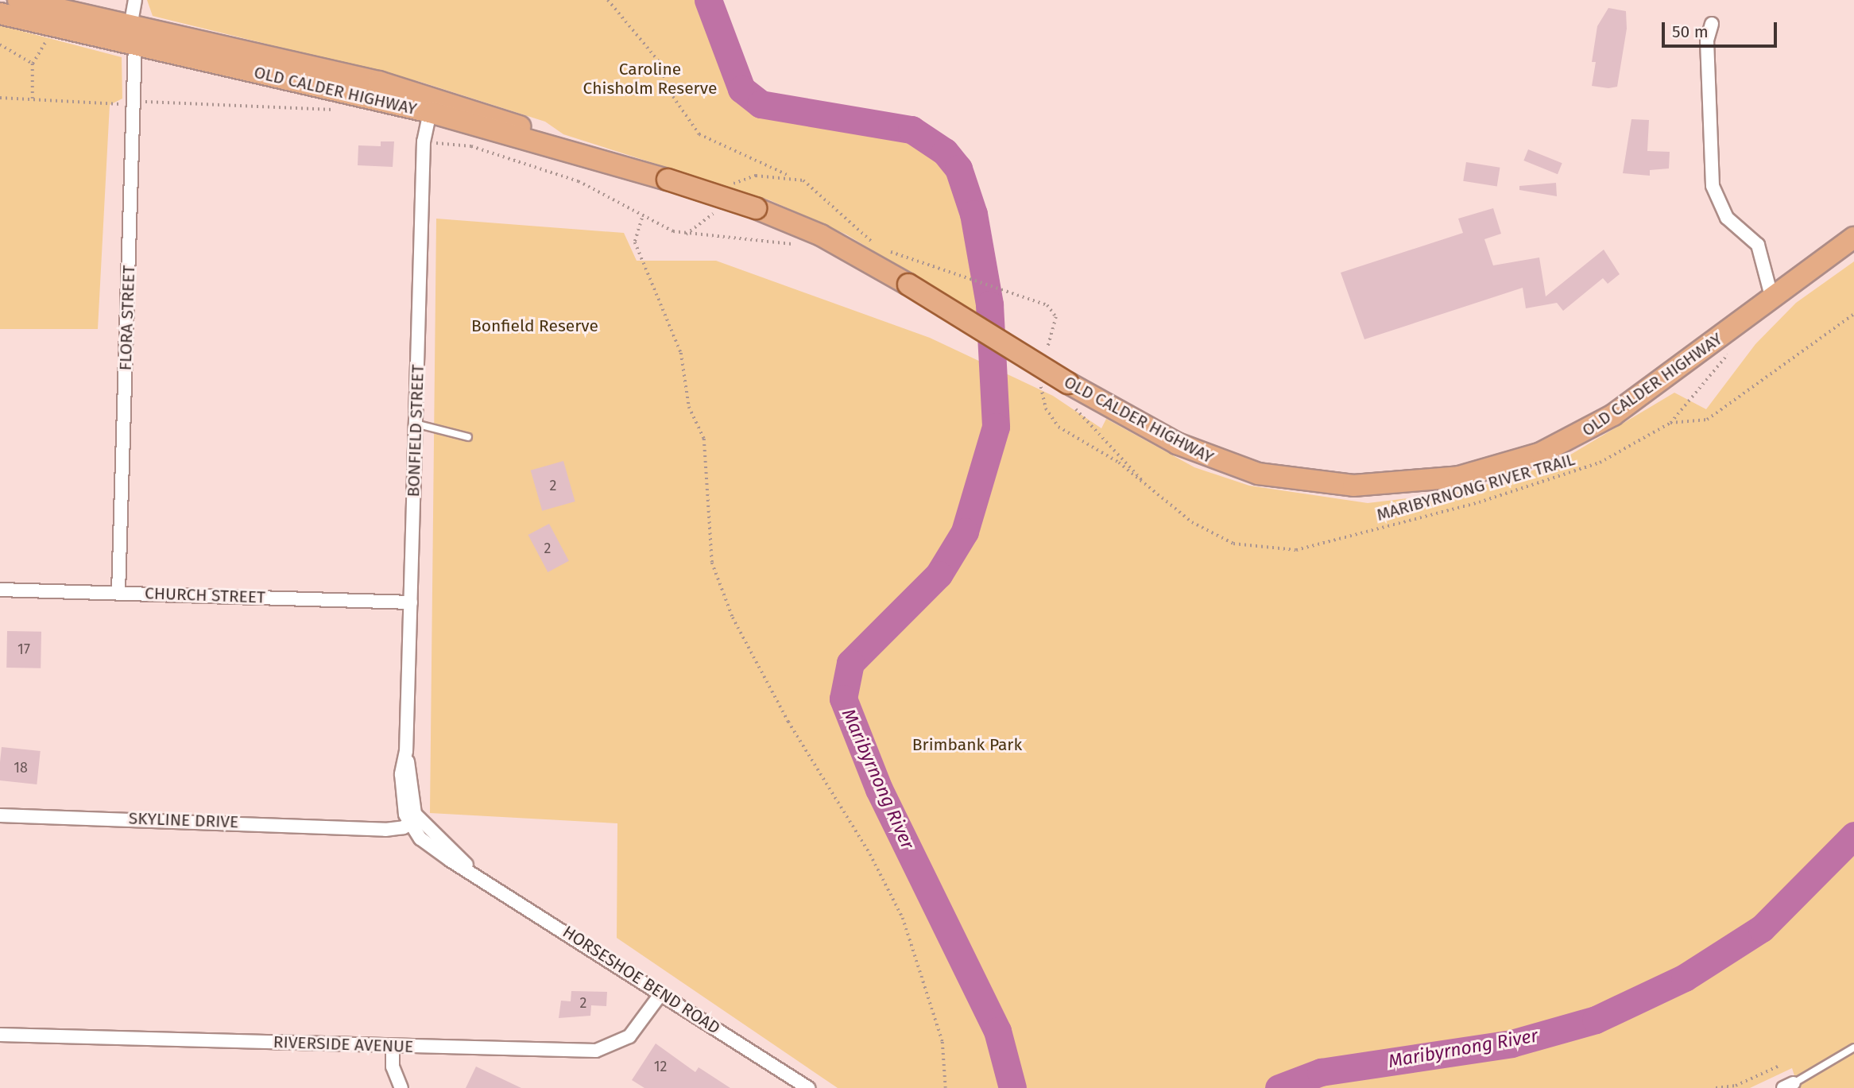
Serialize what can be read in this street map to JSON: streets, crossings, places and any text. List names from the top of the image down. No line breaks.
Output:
{"streets":{"main road":["OLD CALDER HIGHWAY"],"street":["FLORA STREET","BONFIELD STREET","CHURCH STREET","SKYLINE DRIVE","HORSESHOE BEND ROAD","RIVERSIDE AVENUE"],"path":["MARIBYRNONG RIVER TRAIL"]},"crossings":[["OLD CALDER HIGHWAY","FLORA STREET"],["OLD CALDER HIGHWAY","BONFIELD STREET"],["FLORA STREET","CHURCH STREET"],["BONFIELD STREET","CHURCH STREET"],["BONFIELD STREET","SKYLINE DRIVE"],["BONFIELD STREET","HORSESHOE BEND ROAD"],["SKYLINE DRIVE","HORSESHOE BEND ROAD"],["HORSESHOE BEND ROAD","RIVERSIDE AVENUE"]],"water":["Maribyrnong River"],"parks":["Caroline Chisholm Reserve","Bonfield Reserve","Brimbank Park"],"house_numbers":["2","2","17","18","2","12"],"scale_bar":"50 m"}
